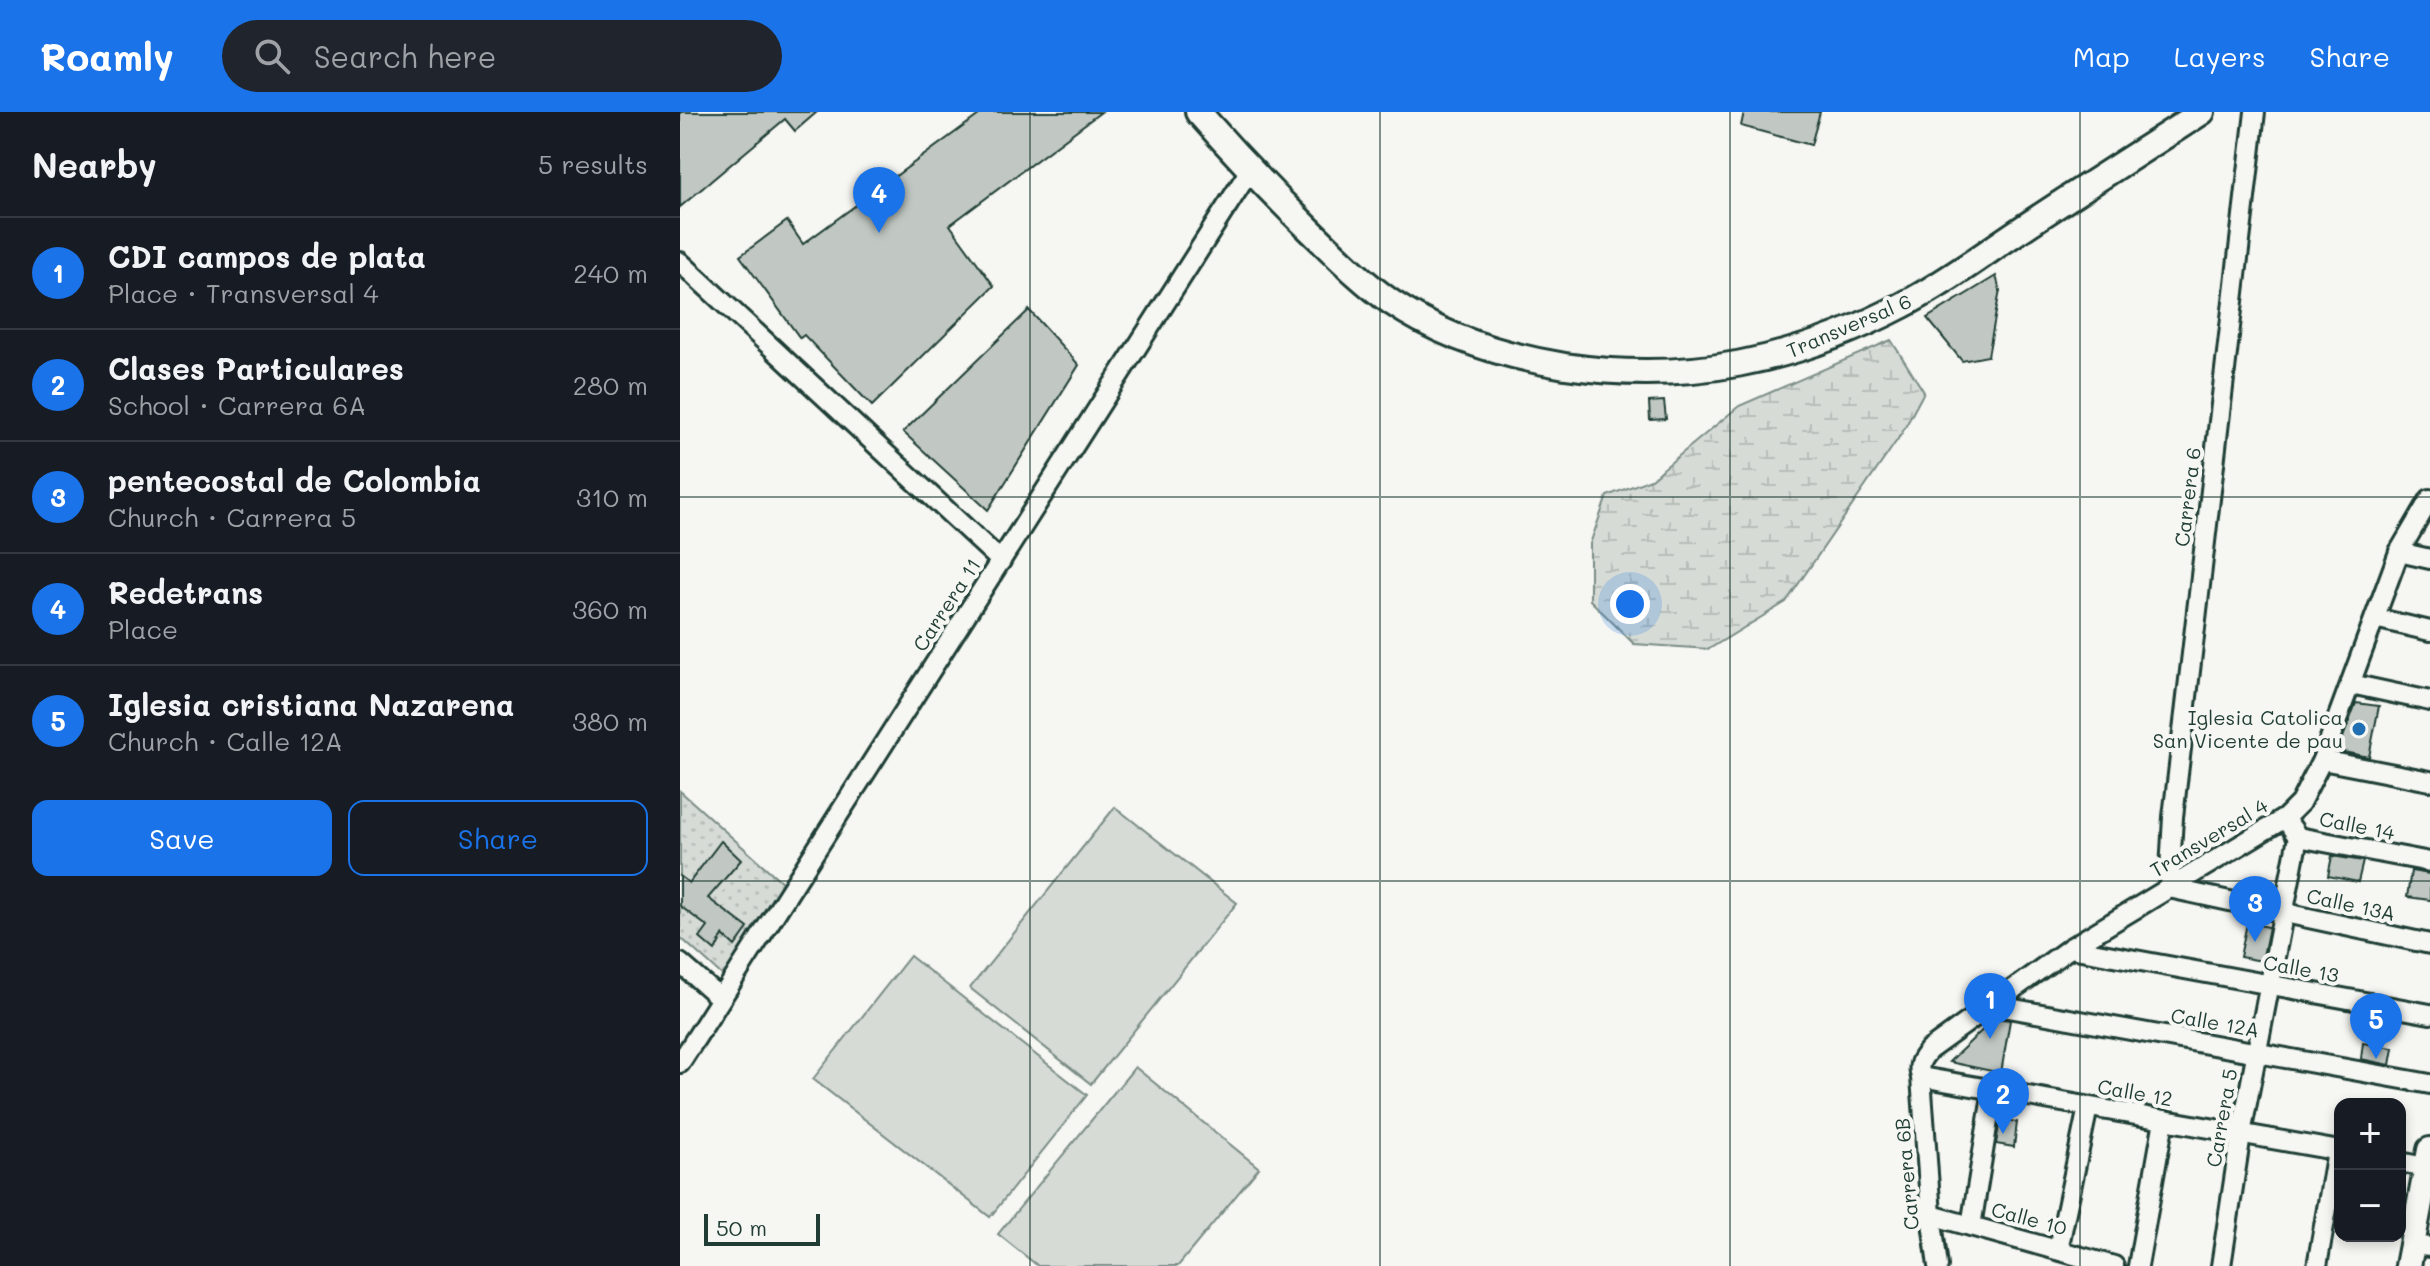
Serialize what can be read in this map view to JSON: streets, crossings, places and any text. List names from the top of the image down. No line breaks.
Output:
{"streets":{"street":["Transversal 6","Carrera 6","Carrera 11","Calle 14","Transversal 4","Calle 13A","Calle 13","Calle 12A","Calle 12","Carrera 5","Carrera 6B","Calle 10"]},"crossings":[["Transversal 6","Carrera 11"],["Carrera 6","Transversal 4"],["Carrera 6","Calle 13A"],["Calle 14","Transversal 4"],["Calle 14","Carrera 5"],["Transversal 4","Calle 13A"],["Transversal 4","Calle 13"],["Transversal 4","Calle 12A"],["Transversal 4","Calle 12"],["Transversal 4","Carrera 6B"],["Calle 13A","Carrera 5"],["Calle 13","Carrera 5"],["Calle 12A","Carrera 5"],["Calle 12","Carrera 5"],["Calle 12","Carrera 6B"],["Carrera 6B","Calle 10"]],"places":["Iglesia Catolica San Vicente de pau"],"scale_bar":"50 m","page":{"header":"Roamly","search":"Search here","nav":["Map","Layers","Share"],"heading":["Nearby","5 results"],"pins":["4","3","1","5","2"],"list":[{"mark":"1","name":"CDI campos de plata","note":"Place · Transversal 4","value":"240 m"},{"mark":"2","name":"Clases Particulares","note":"School · Carrera 6A","value":"280 m"},{"mark":"3","name":"pentecostal de Colombia","note":"Church · Carrera 5","value":"310 m"},{"mark":"4","name":"Redetrans","note":"Place","value":"360 m"},{"mark":"5","name":"Iglesia cristiana Nazarena","note":"Church · Calle 12A","value":"380 m"}],"buttons":["Save","Share"],"map_buttons":["+","−"],"scale":"50 m"}}
